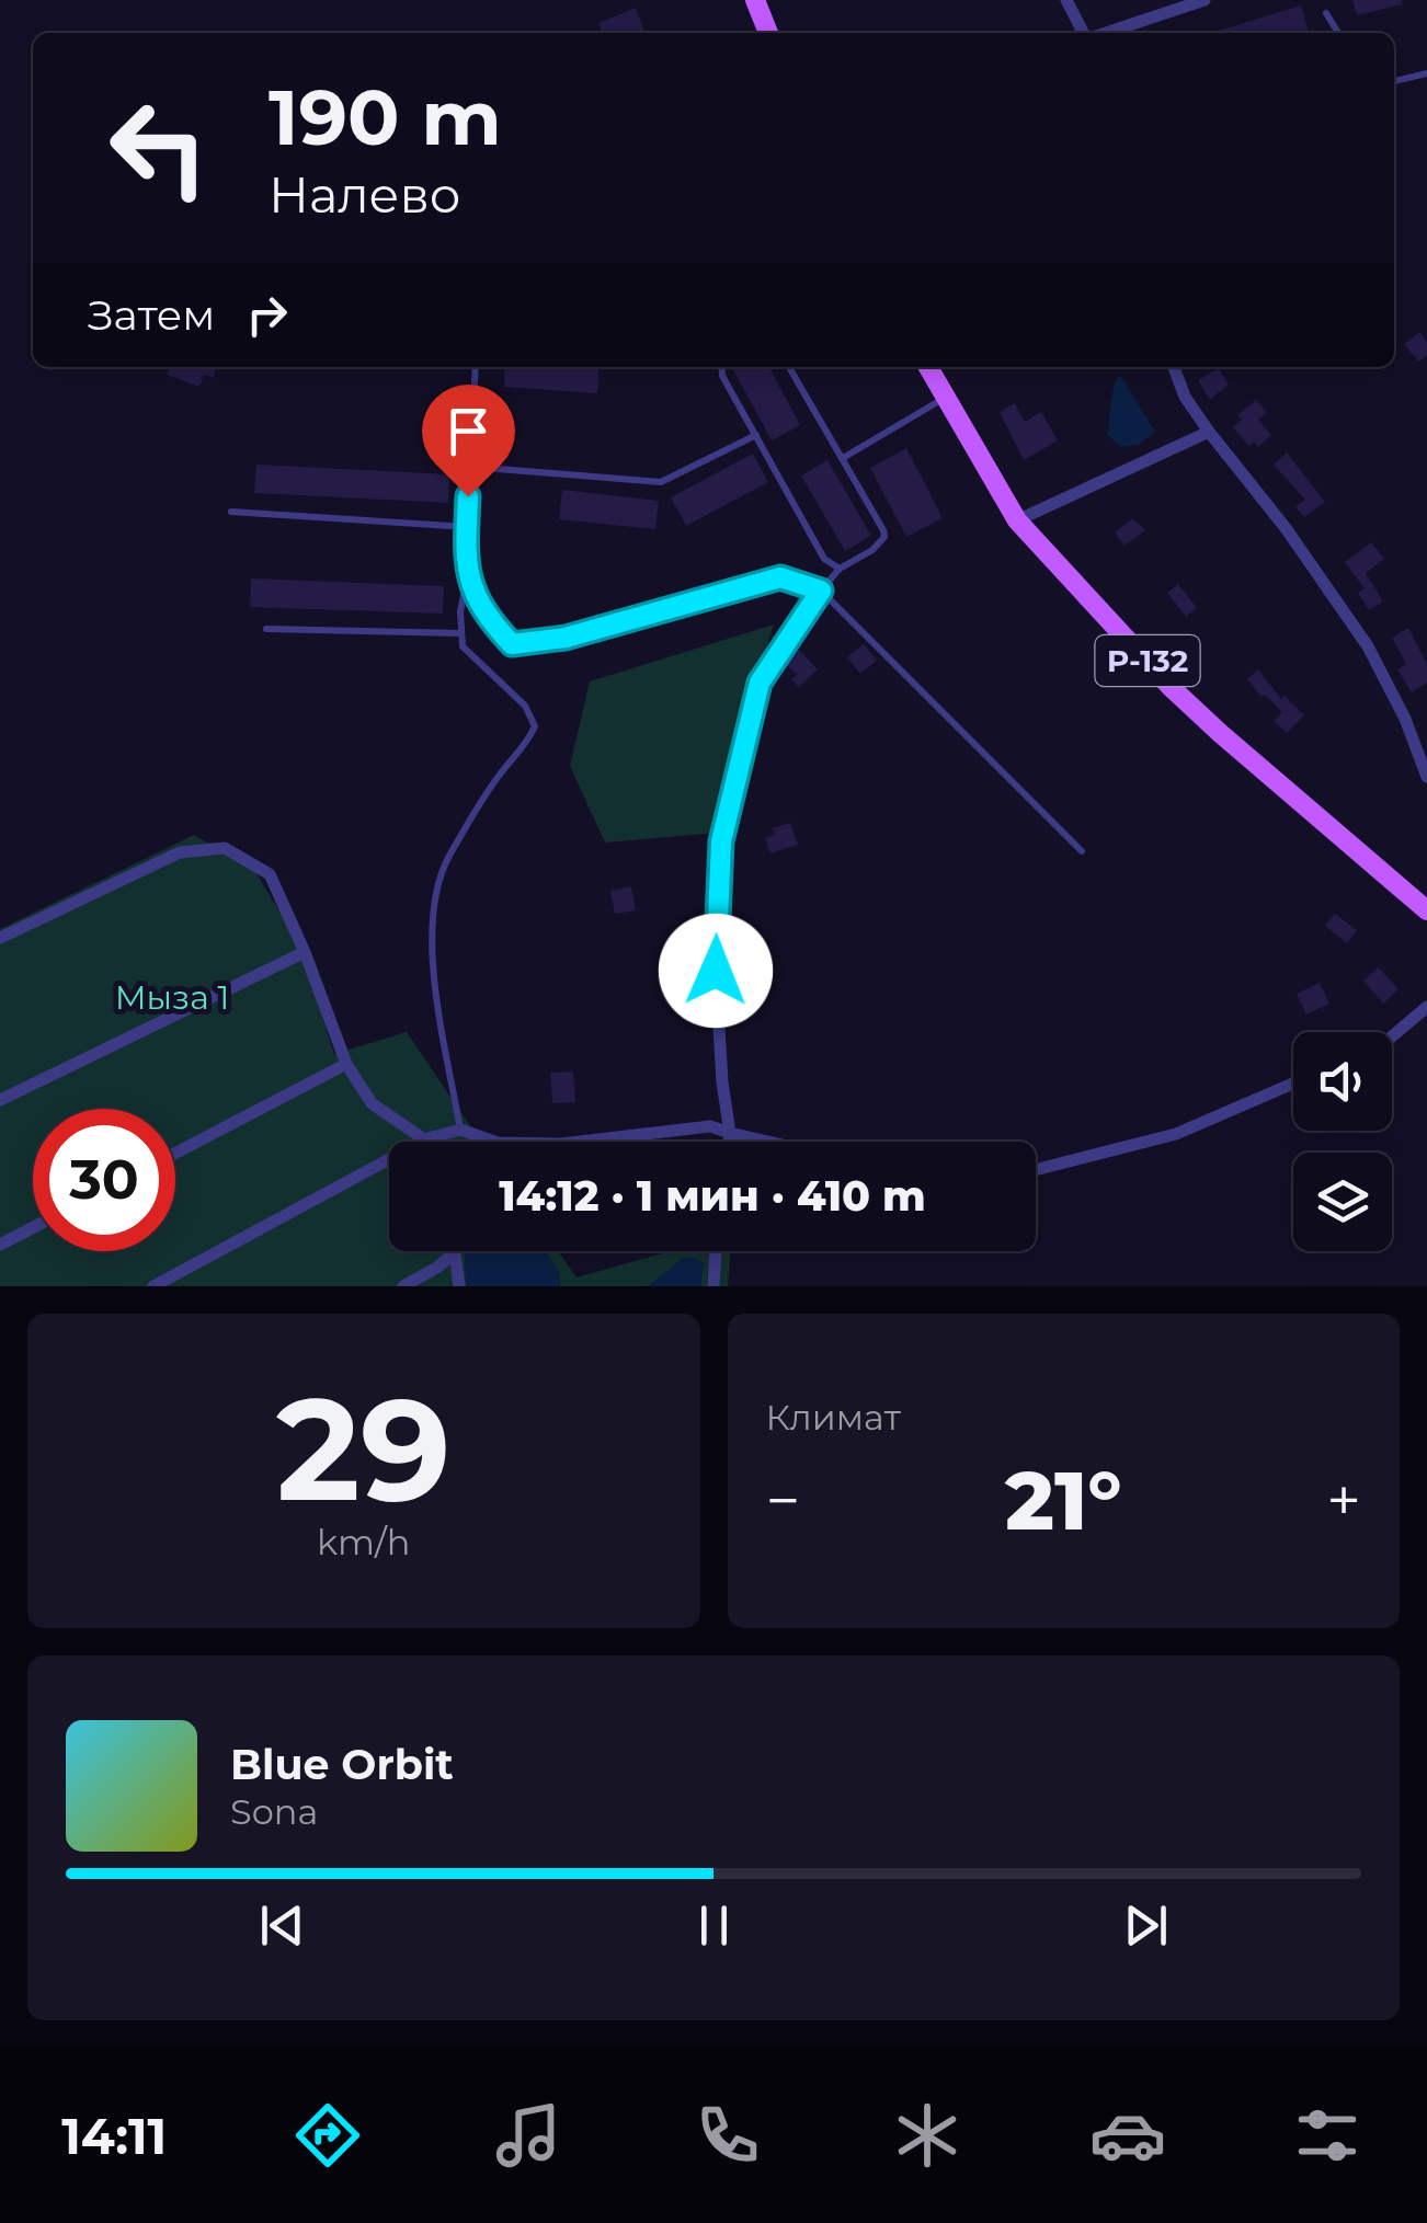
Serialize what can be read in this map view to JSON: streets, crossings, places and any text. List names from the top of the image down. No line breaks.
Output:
{"streets":{"main road":["Р-132"]},"parks":["Мыза 1"],"page":{"turn":["190 m","Налево"],"then":"Затем","limit":"30","trip":"14:12 · 1 мин · 410 m","tile":[["29","km/h"],"Климат"],"heat":["−","21°","+"],"song":["Blue Orbit","Sona"],"tabs":"14:11"}}
